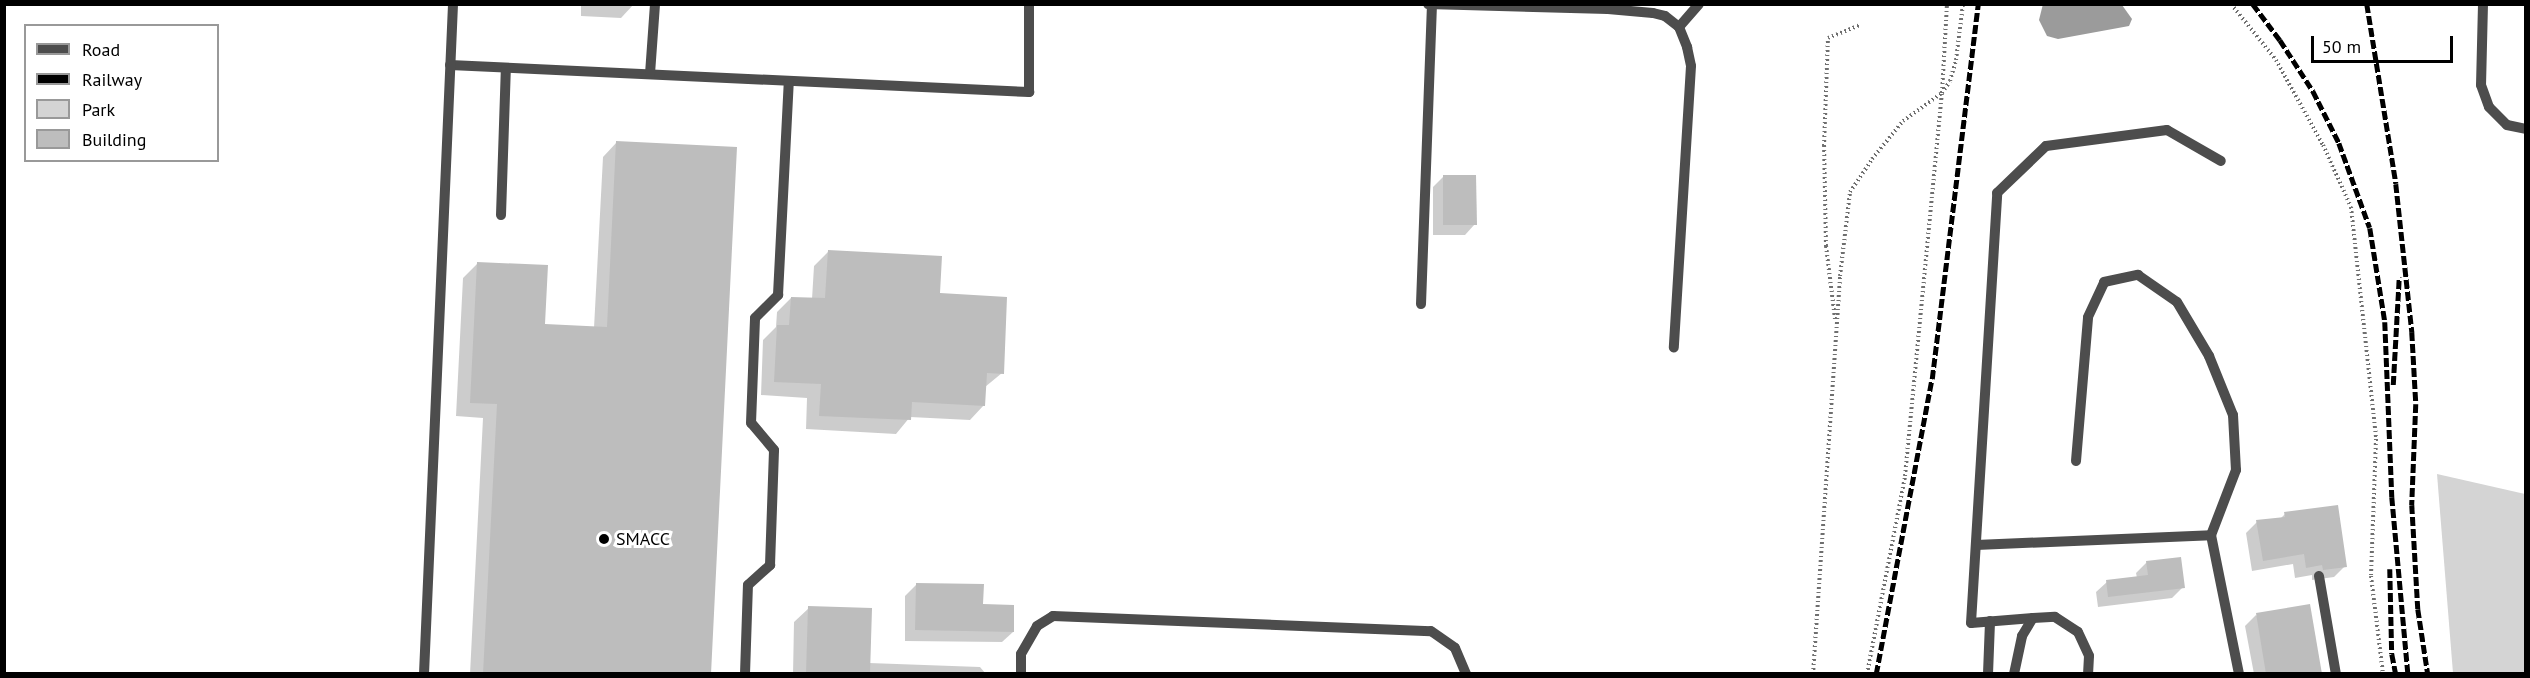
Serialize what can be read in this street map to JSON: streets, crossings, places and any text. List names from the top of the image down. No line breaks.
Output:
{"places":["SMACC"],"legend":["Road","Railway","Park","Building"],"scale_bar":"50 m"}
